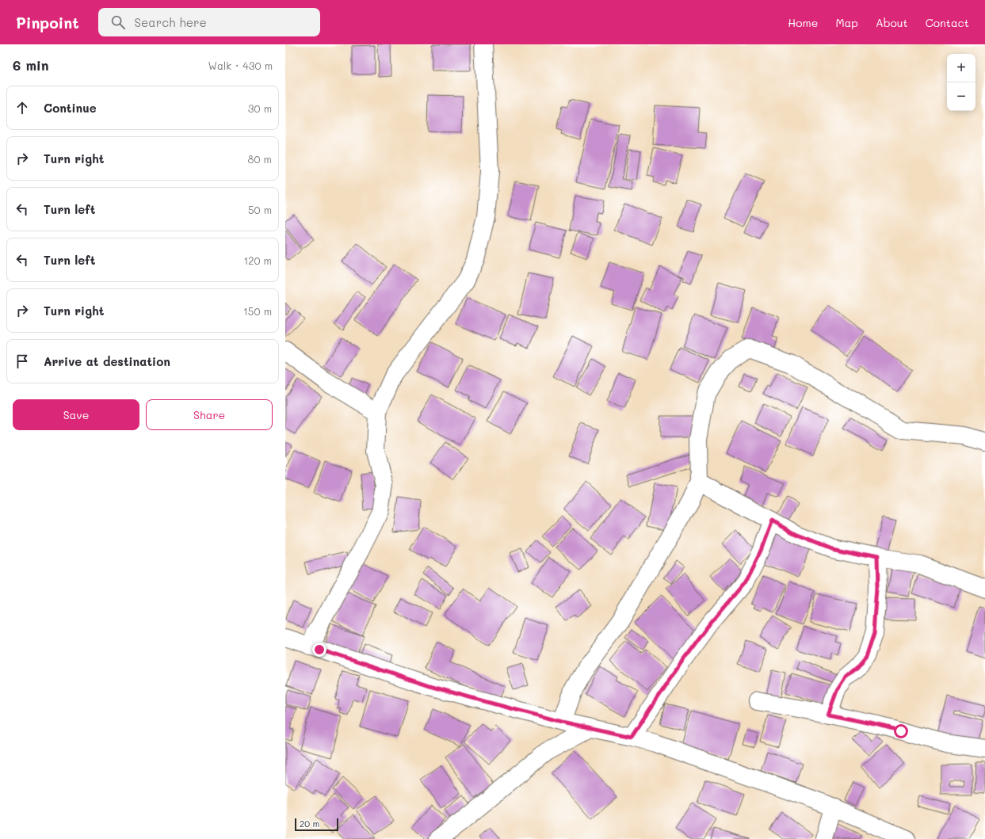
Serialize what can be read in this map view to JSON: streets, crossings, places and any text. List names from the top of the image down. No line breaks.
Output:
{"scale_bar":"20 m","page":{"header":"Pinpoint","search":"Search here","nav":["Home","Map","About","Contact"],"heading":["6 min","Walk · 430 m"],"map_buttons":["+","−"],"list":[["Continue","30 m"],["Turn right","80 m"],["Turn left","50 m"],["Turn left","120 m"],["Turn right","150 m"],"Arrive at destination"],"buttons":["Save","Share"],"scale":"20 m"}}
